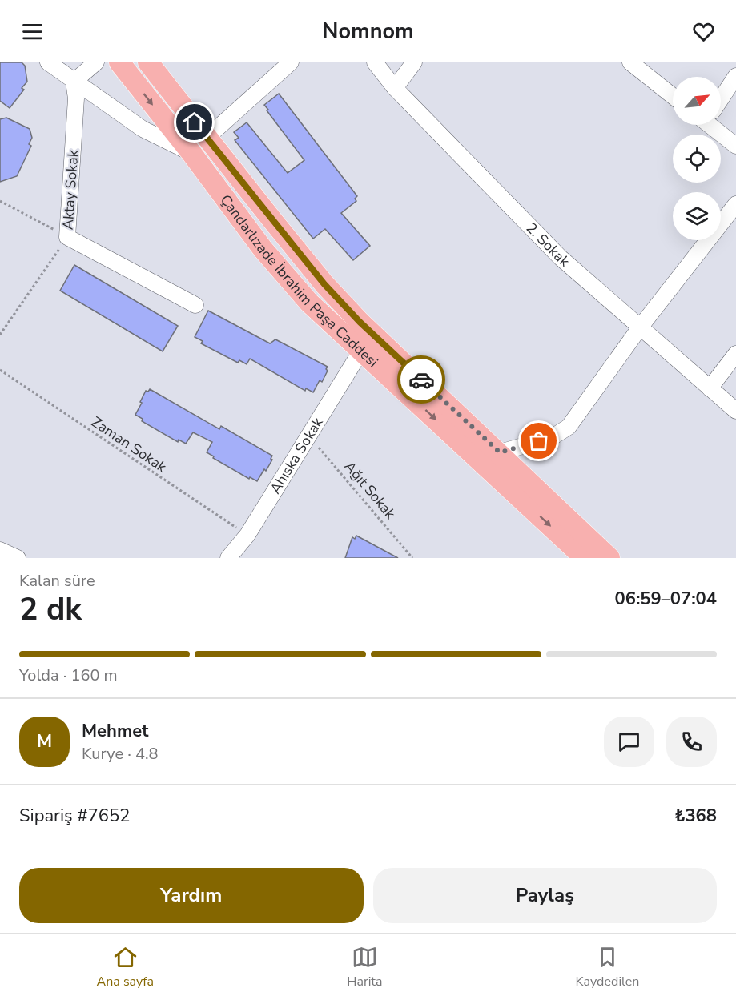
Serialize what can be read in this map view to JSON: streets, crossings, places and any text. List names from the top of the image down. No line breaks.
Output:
{"streets":{"main road":["Çandarlızade İbrahim Paşa Caddesi"],"street":["Aktay Sokak","2. Sokak","Ahıska Sokak"],"path":["Zaman Sokak","Ağıt Sokak"]},"crossings":[["Çandarlızade İbrahim Paşa Caddesi","Ahıska Sokak"],["Zaman Sokak","Ahıska Sokak"],["Ahıska Sokak","Ağıt Sokak"]],"north":"top right","page":{"header":"Nomnom","heading":["2 dk","Kalan süre","06:59–07:04"],"panel":["Mehmet","Kurye · 4.8","Sipariş #7652","₺368"],"bar":"Yolda · 160 m","round":"M","buttons":["Yardım","Paylaş"],"tabs":["Ana sayfa","Harita","Kaydedilen"]}}
